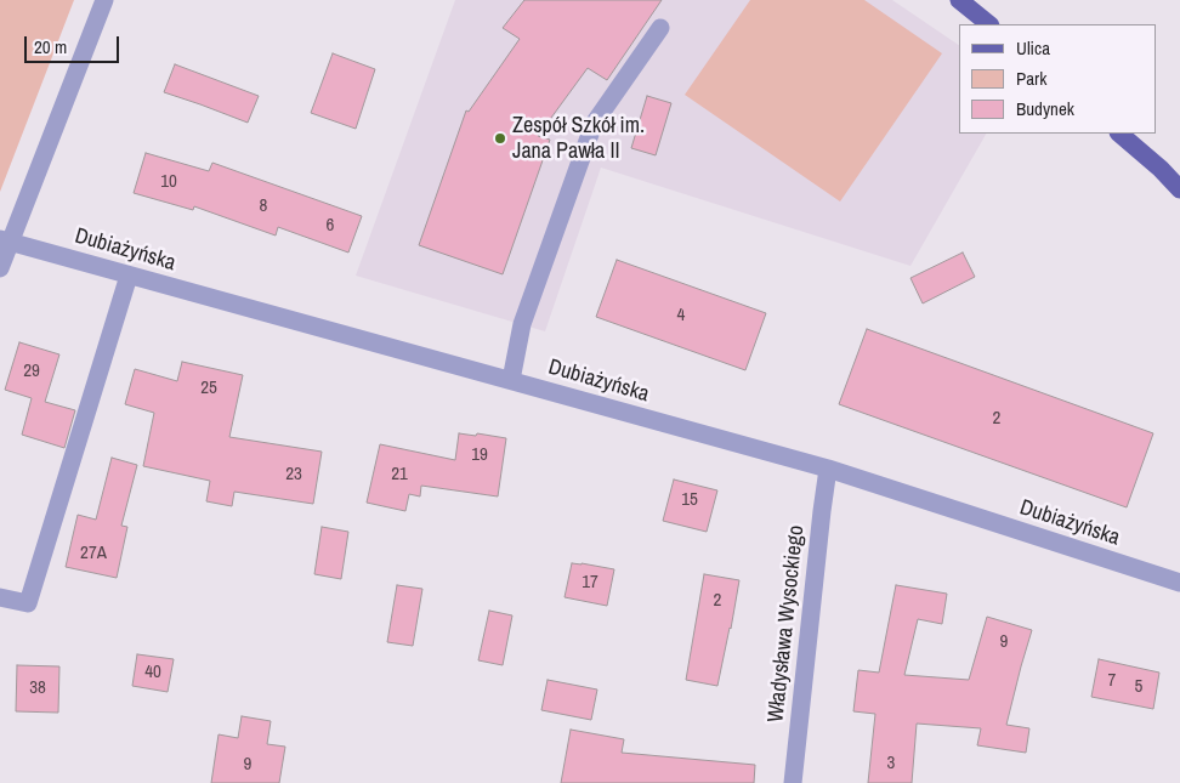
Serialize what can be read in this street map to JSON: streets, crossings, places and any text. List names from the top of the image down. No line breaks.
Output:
{"streets":{"street":["Dubiażyńska","Władysława Wysockiego"]},"crossings":[["Dubiażyńska","Władysława Wysockiego"]],"places":["Zespół Szkół im. Jana Pawła II"],"house_numbers":["10","8","6","4","29","25","2","19","23","21","15","27A","17","2","9","40","7","5","38","3","9"],"legend":["Ulica","Park","Budynek"],"scale_bar":"20 m"}
